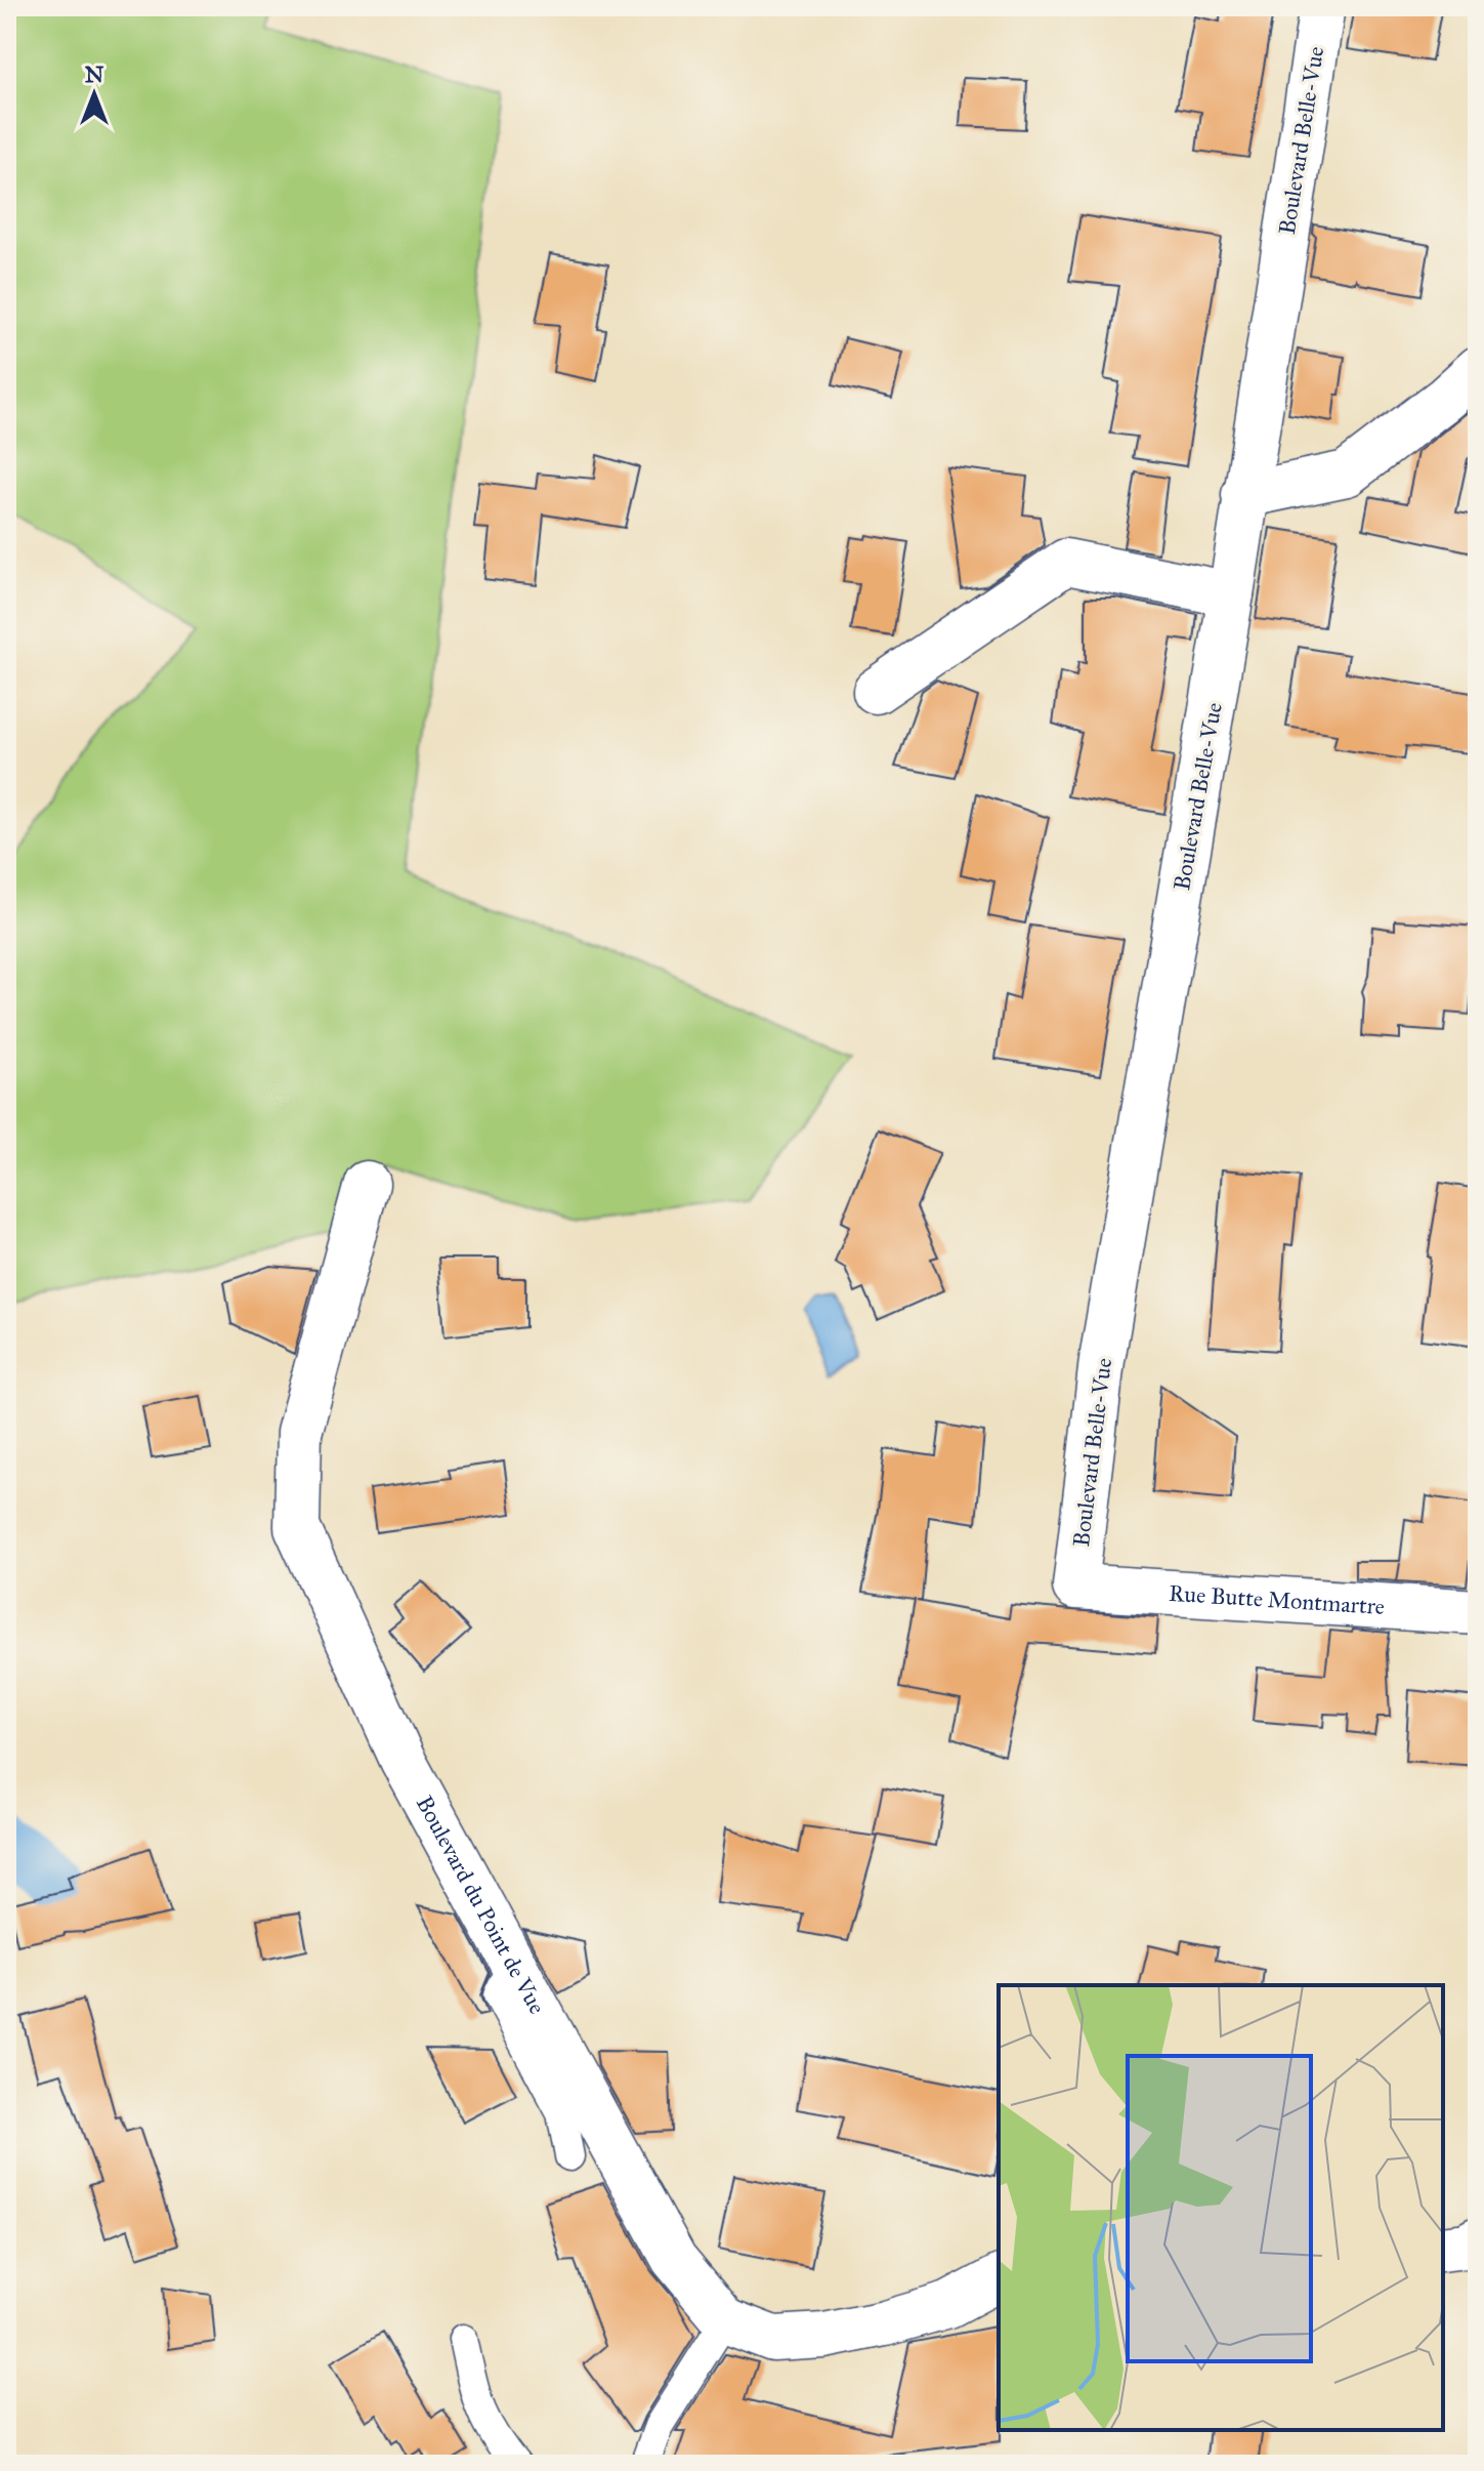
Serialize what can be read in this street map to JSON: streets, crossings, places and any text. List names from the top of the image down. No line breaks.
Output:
{"streets":{"street":["Boulevard Belle-Vue","Rue Butte Montmartre","Boulevard du Point de Vue"]},"crossings":[["Boulevard Belle-Vue","Rue Butte Montmartre"]],"north":"top"}
